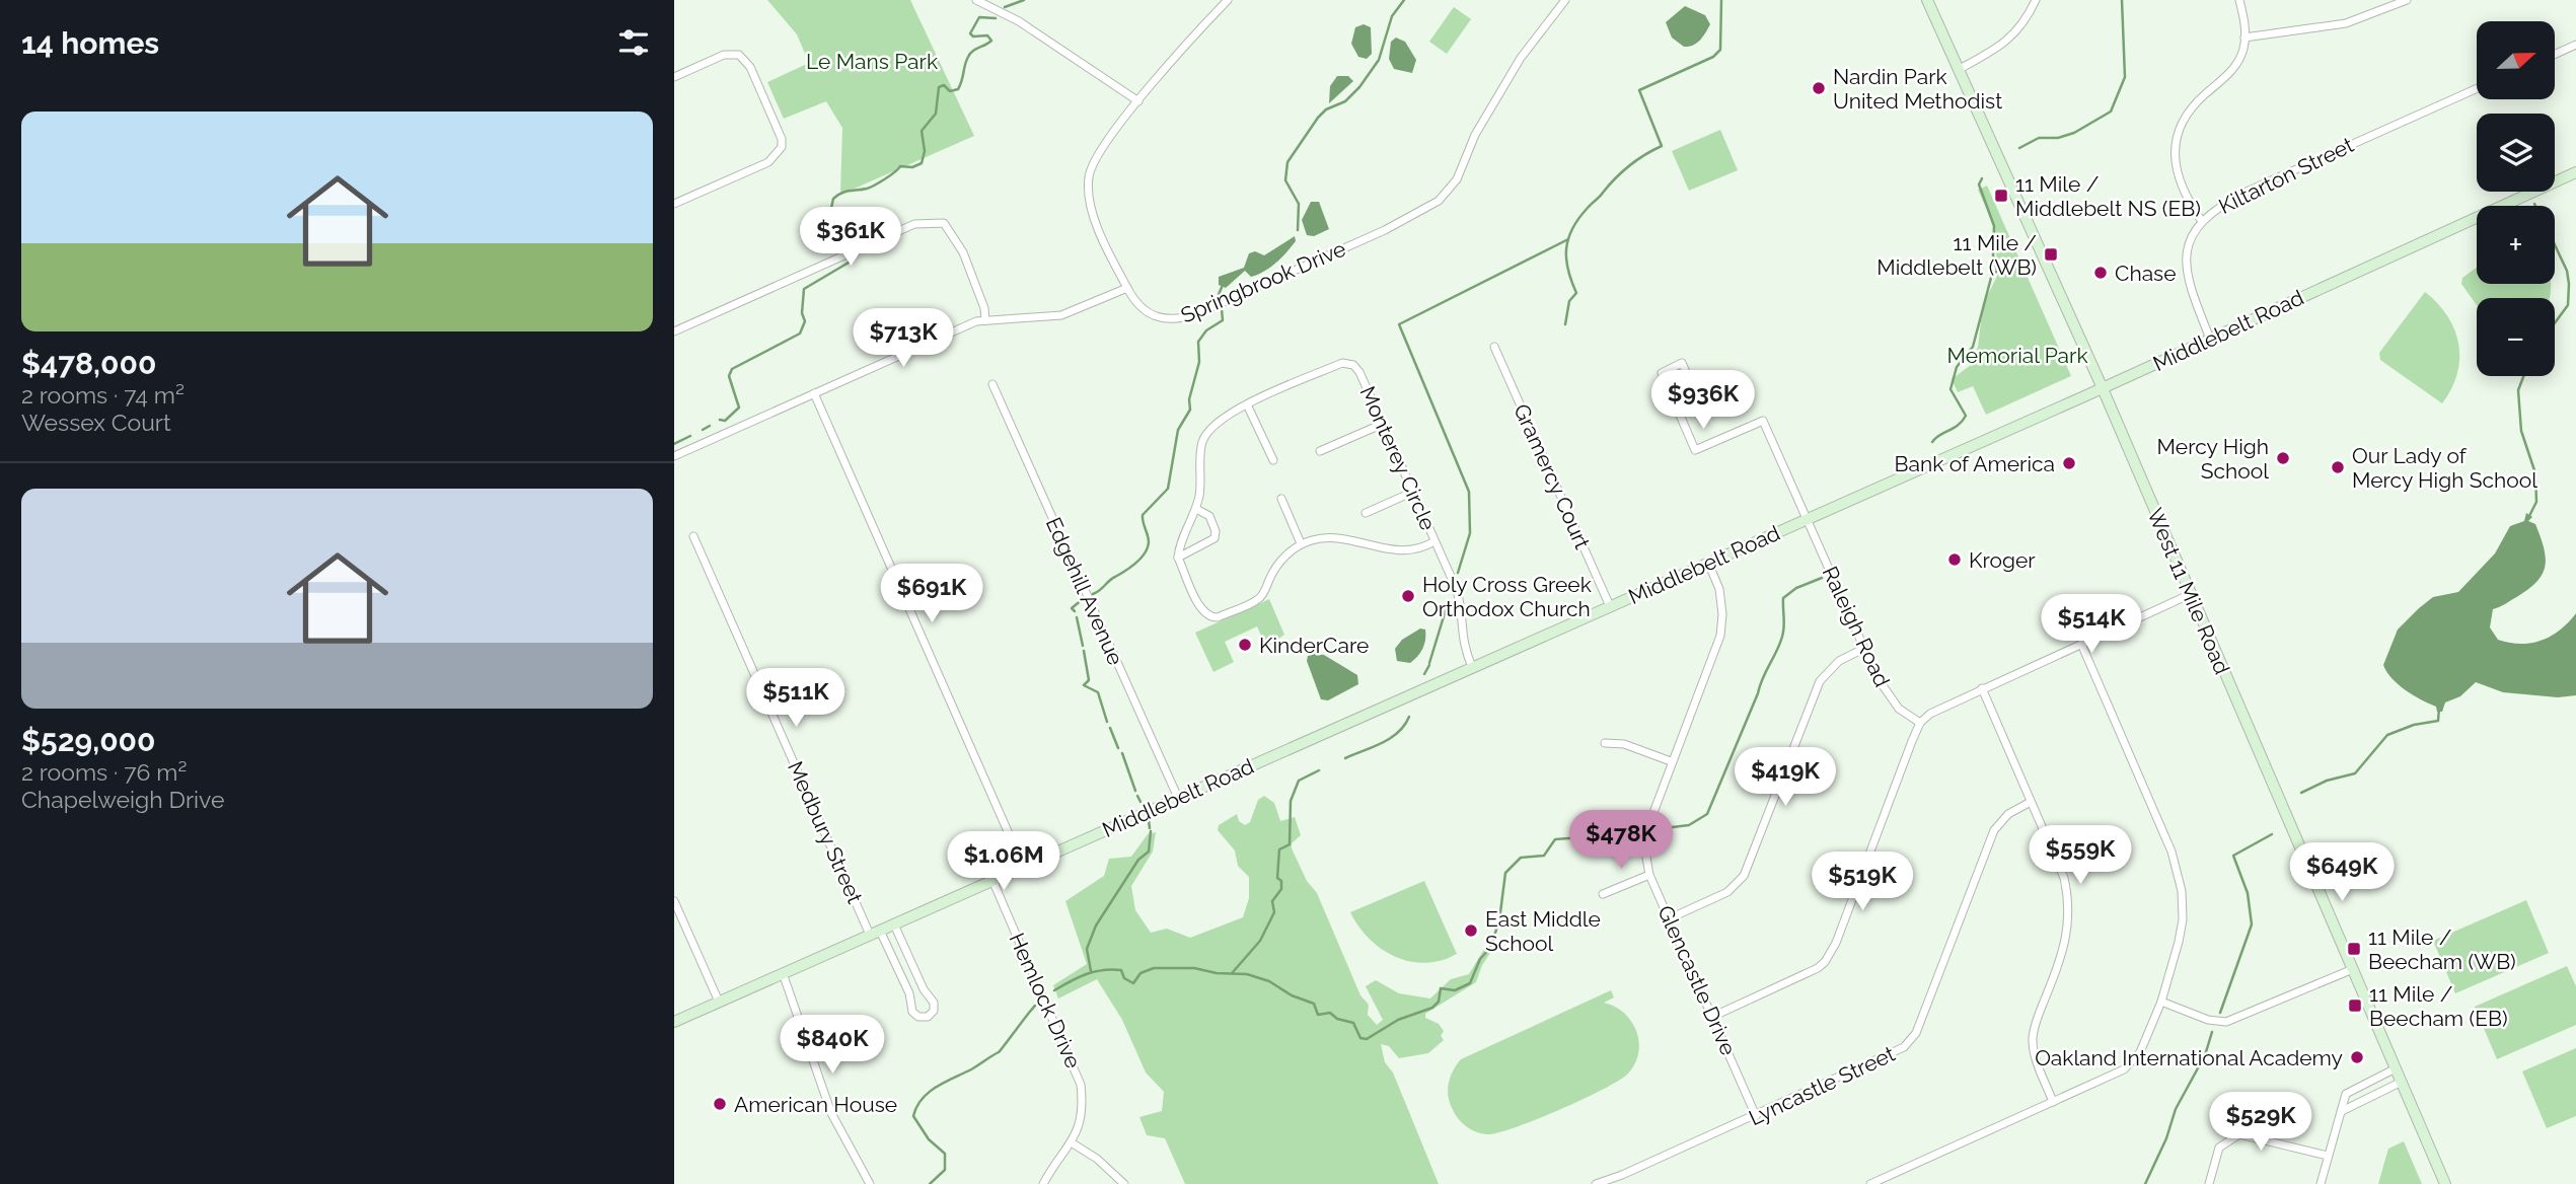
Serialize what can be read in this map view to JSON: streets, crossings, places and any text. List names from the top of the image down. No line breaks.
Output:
{"streets":{"street":["Kiltarton Street","Springbrook Drive","Middlebelt Road","Monterey Circle","Gramercy Court","Edgehill Avenue","West 11 Mile Road","Raleigh Road","Medbury Street","Glencastle Drive","Hemlock Drive","Lyncastle Street"]},"crossings":[["Kiltarton Street","Middlebelt Road"],["Middlebelt Road","Monterey Circle"],["Middlebelt Road","Gramercy Court"],["Middlebelt Road","Edgehill Avenue"],["Middlebelt Road","West 11 Mile Road"],["Middlebelt Road","Raleigh Road"],["Middlebelt Road","Medbury Street"],["Middlebelt Road","Glencastle Drive"],["Middlebelt Road","Hemlock Drive"],["Glencastle Drive","Lyncastle Street"]],"parks":["Le Mans Park","Memorial Park"],"places":{"other":["Nardin Park United Methodist","Chase","Mercy High School","Bank of America","Our Lady of Mercy High School","Kroger","Holy Cross Greek Orthodox Church","KinderCare","East Middle School","Oakland International Academy","American House"],"transit":["11 Mile / Middlebelt NS (EB)","11 Mile / Middlebelt (WB)","11 Mile / Beecham (WB)","11 Mile / Beecham (EB)"]},"north":"right","page":{"heading":"14 homes","map_buttons":["+","−"],"list":[{"name":"$478,000","note":"2 rooms · 74 m² · Wessex Court"},{"name":"$529,000","note":"2 rooms · 76 m² · Chapelweigh Drive"}],"price":["$361K","$713K","$936K","$691K","$514K","$511K","$419K","$478K","$559K","$1.06M","$649K","$519K","$840K","$529K"]}}
